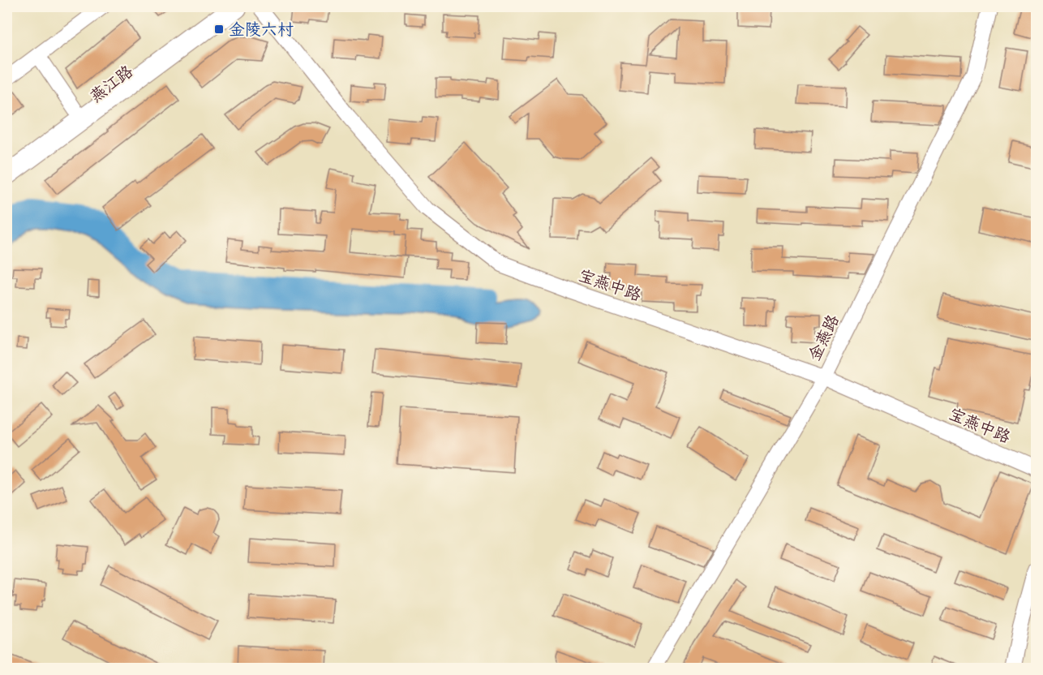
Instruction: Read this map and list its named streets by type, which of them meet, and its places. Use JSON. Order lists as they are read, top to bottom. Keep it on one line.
{"streets":{"main road":["燕江路"],"street":["宝燕中路","金燕路"]},"crossings":[["宝燕中路","金燕路"]],"places":{"transit":["金陵六村"]}}
